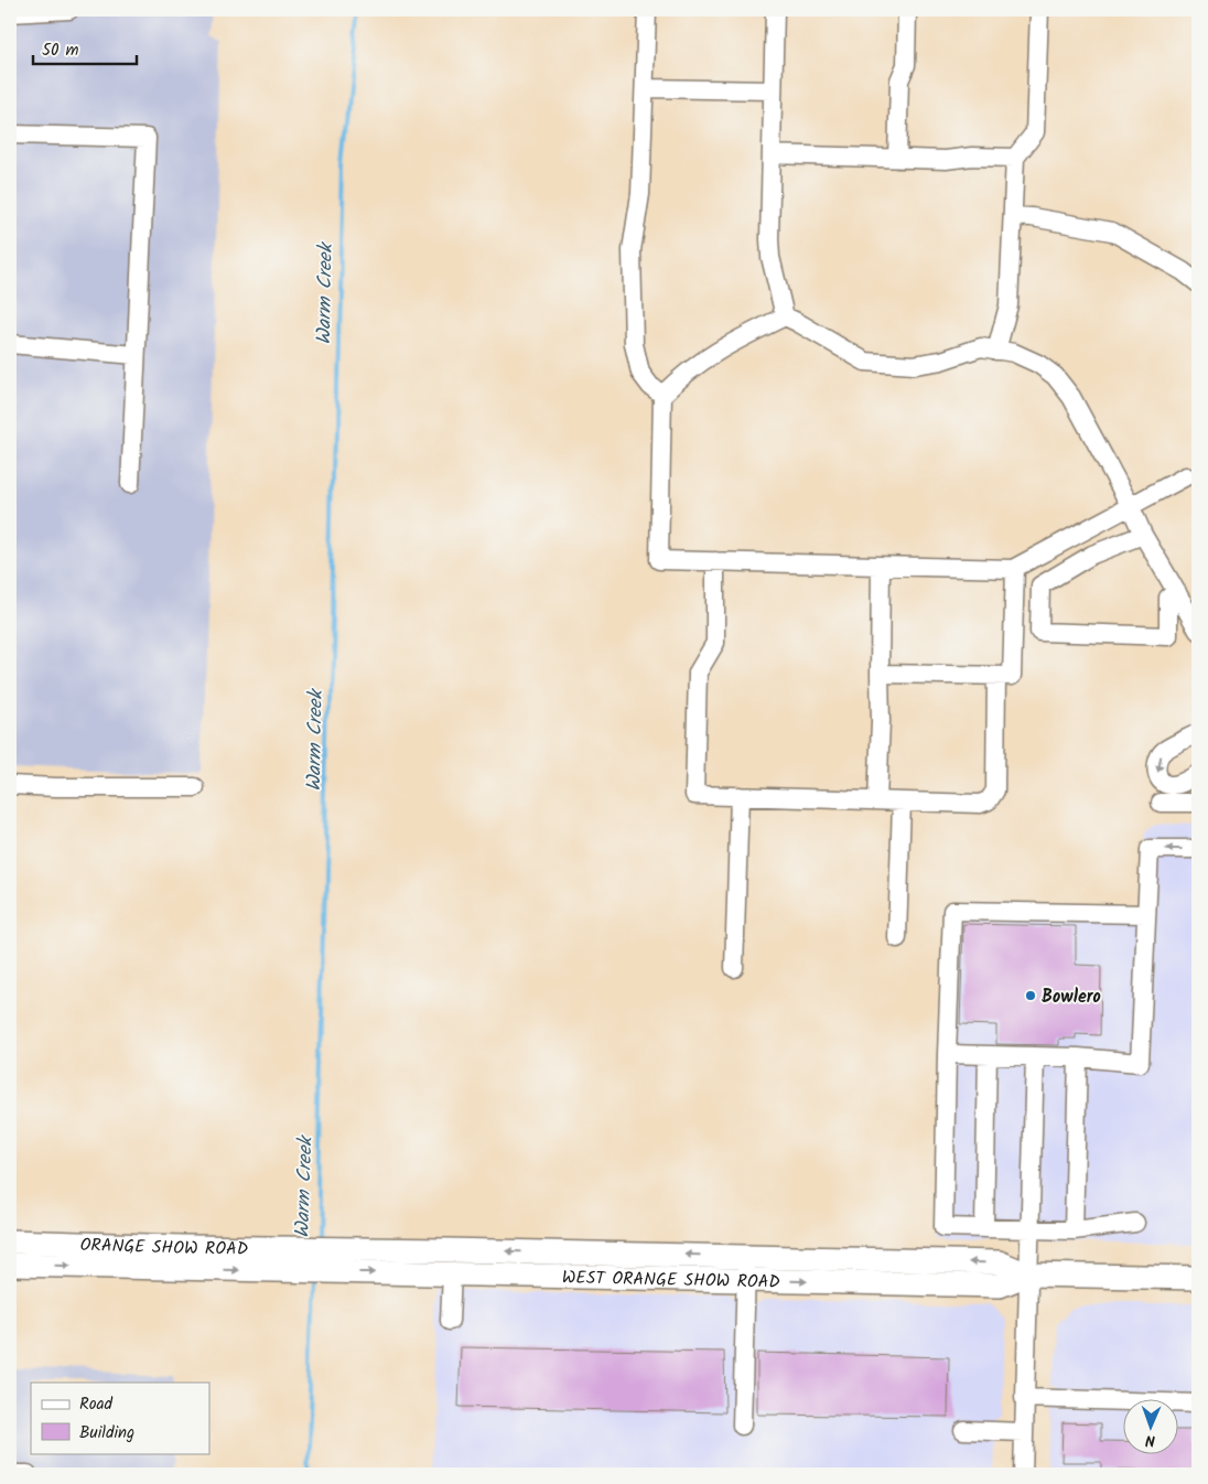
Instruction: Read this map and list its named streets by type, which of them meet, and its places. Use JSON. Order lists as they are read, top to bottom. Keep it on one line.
{"streets":{"main road":["ORANGE SHOW ROAD","WEST ORANGE SHOW ROAD"]},"crossings":[["ORANGE SHOW ROAD","WEST ORANGE SHOW ROAD"]],"water":["Warm Creek"],"places":["Bowlero"],"legend":["Road","Building"],"scale_bar":"50 m","north":"bottom"}
